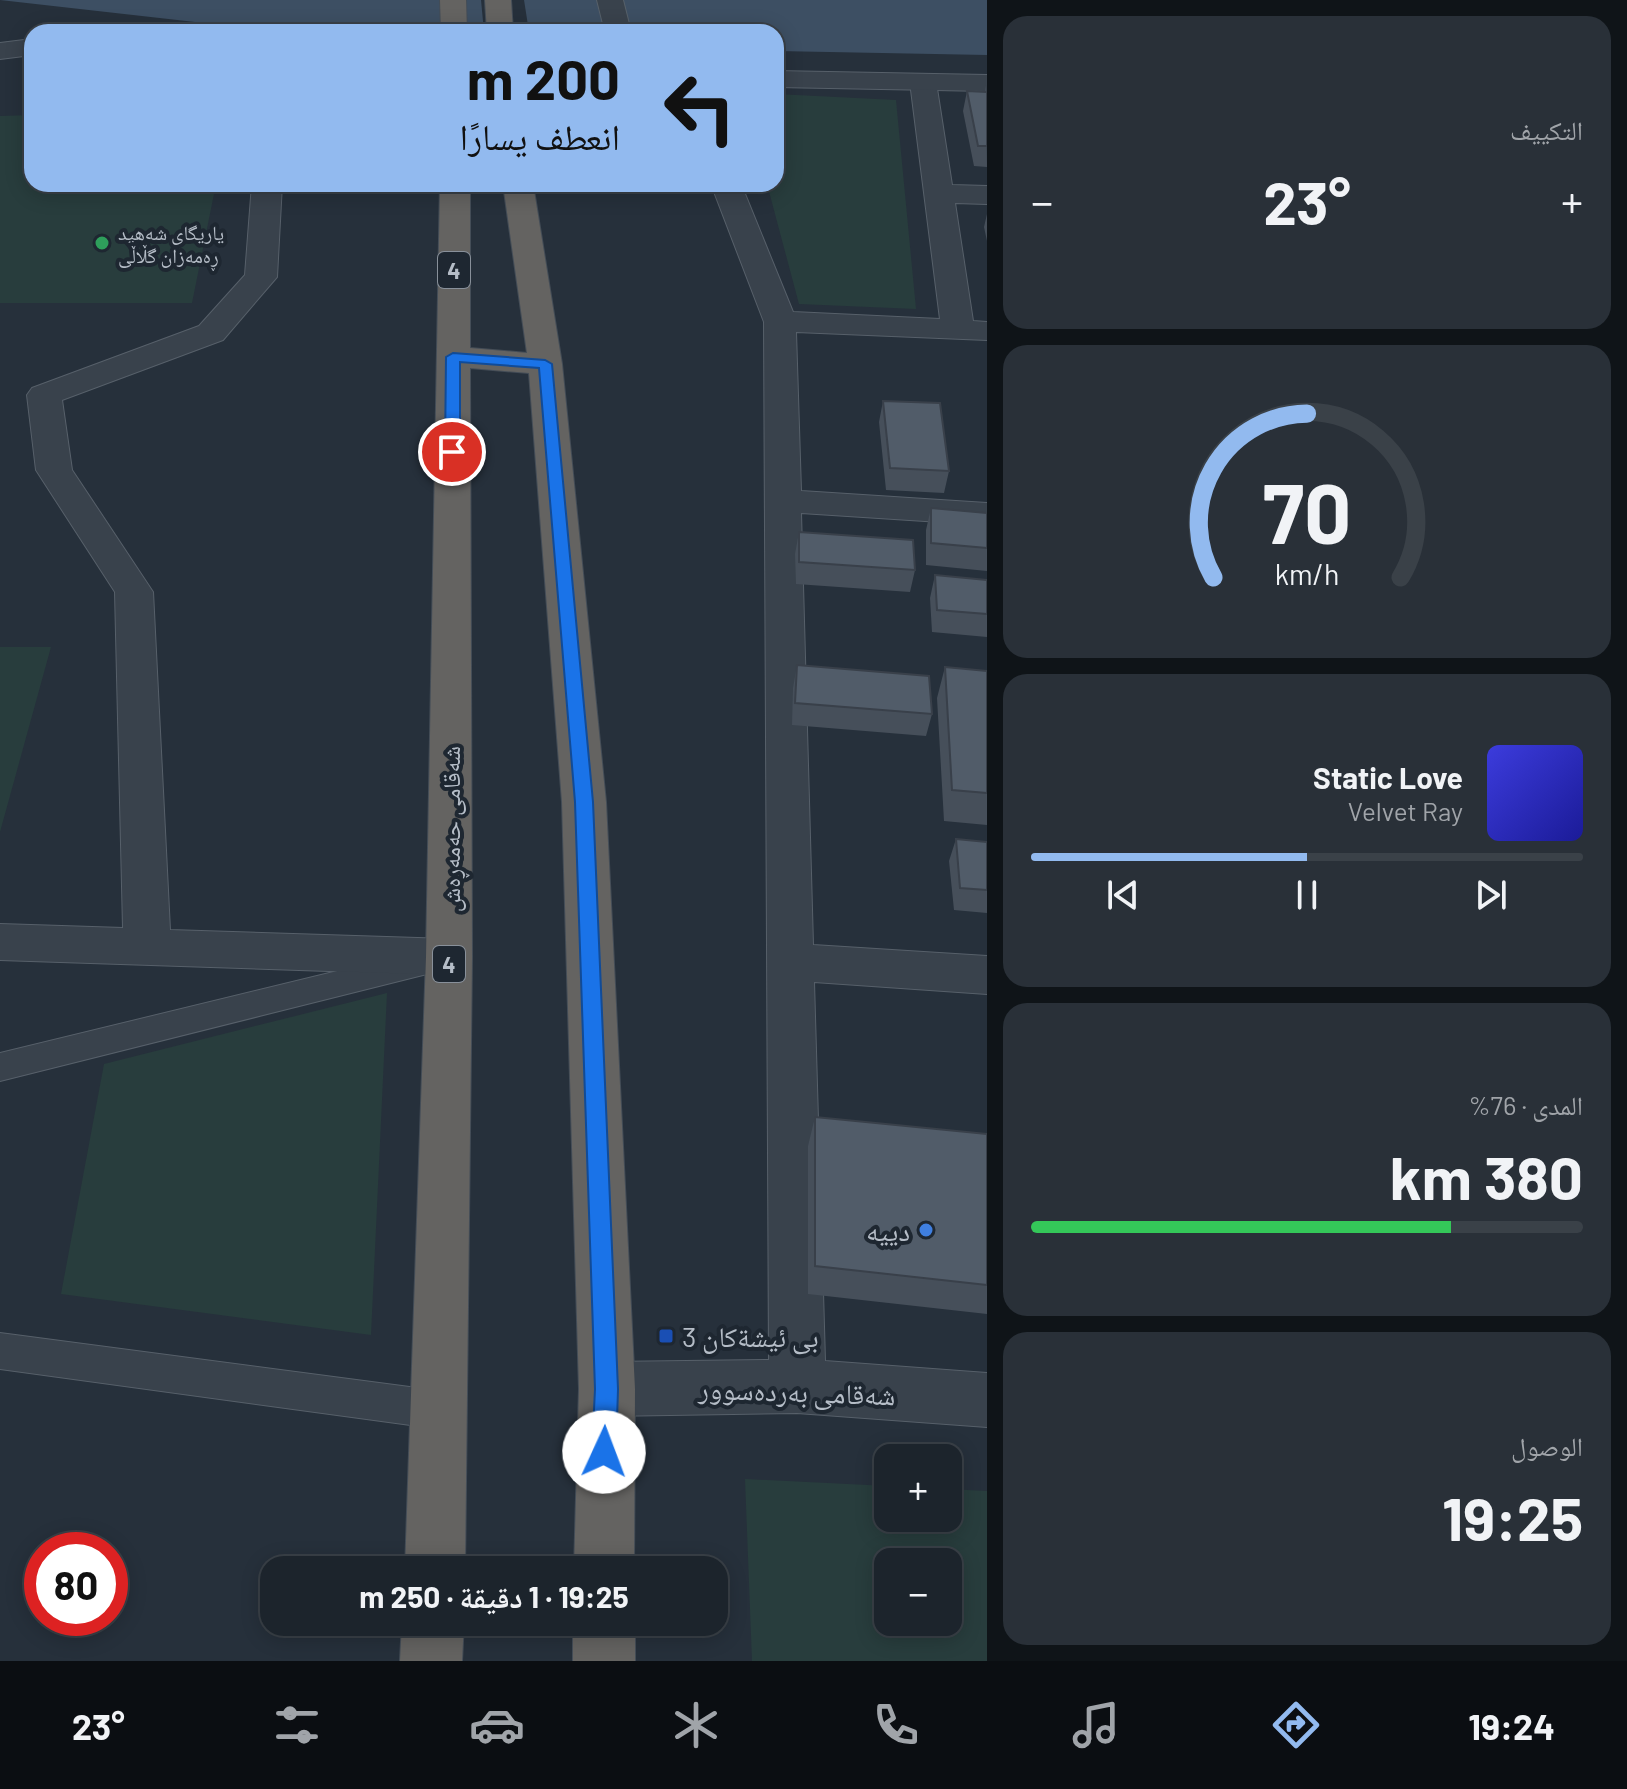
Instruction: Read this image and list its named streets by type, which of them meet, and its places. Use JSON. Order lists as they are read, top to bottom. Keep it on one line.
{"streets":{"highway":["4","شەقامی حەمەڕەش"],"street":["شەقامی بەردەسوور"]},"places":{"other":["یاریگای شەهید ڕەمەزان گڵاڵی","دییە"],"transit":["بى ئيشةكان 3"]},"page":{"tile":["التكييف",["المدى · 76%","380 km"],["الوصول","19:25"]],"turn":["200 m","انعطف يسارًا"],"heat":["−","23°","+"],"song":["Static Love","Velvet Ray"],"map_buttons":["+","−"],"limit":"80","trip":"19:25 · 1 دقيقة · 250 m","tabs":["19:24","23°"],"gauge":["70","km/h"]}}
